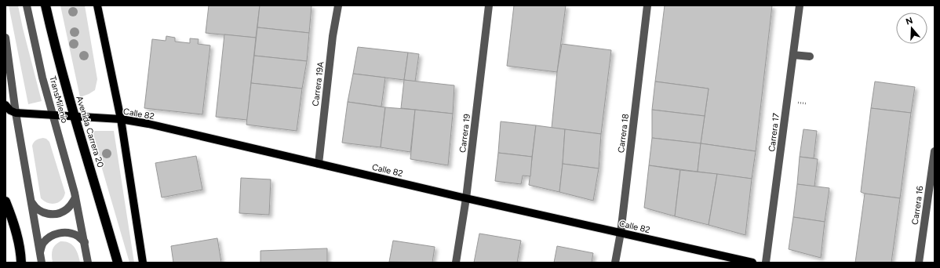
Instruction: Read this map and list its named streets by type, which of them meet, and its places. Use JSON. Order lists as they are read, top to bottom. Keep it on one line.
{"streets":{"highway":["Avenida Carrera 20"],"main road":["Calle 82"],"street":["Carrera 19A","TransMilenio","Carrera 17","Carrera 19","Carrera 18","Carrera 16"]},"crossings":[["Carrera 19A","Calle 82"],["TransMilenio","Calle 82"],["Calle 82","Avenida Carrera 20"],["Calle 82","Carrera 19"],["Calle 82","Carrera 18"]],"north":"top"}
